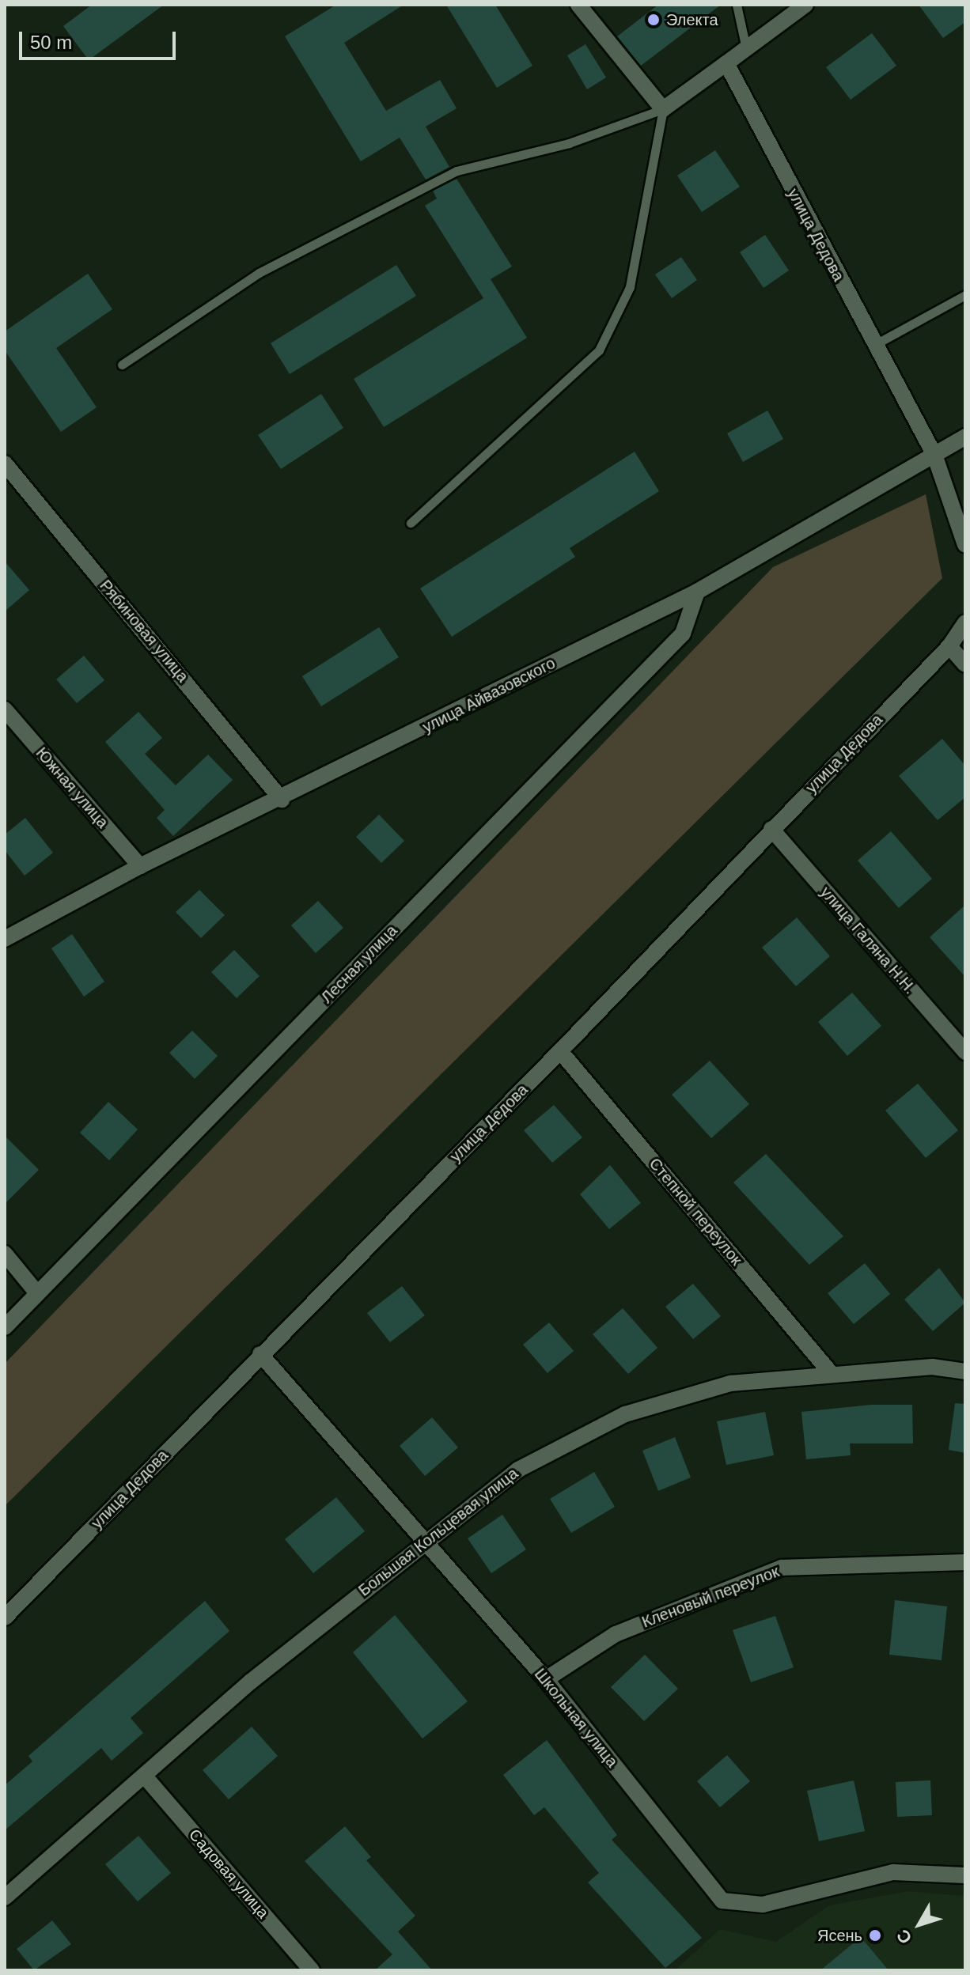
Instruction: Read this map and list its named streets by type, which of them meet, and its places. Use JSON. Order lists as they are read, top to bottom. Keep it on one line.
{"streets":{"street":["улица Дедова","Рябиновая улица","улица Айвазовского","Южная улица","улица Галяна Н.Н.","Лесная улица","Степной переулок","Большая Кольцевая улица","Кленовый переулок","Школьная улица","Садовая улица"]},"crossings":[["улица Дедова","улица Айвазовского"],["улица Дедова","улица Галяна Н.Н."],["улица Дедова","Степной переулок"],["улица Дедова","Школьная улица"],["Рябиновая улица","улица Айвазовского"],["улица Айвазовского","Южная улица"],["улица Айвазовского","Лесная улица"],["Степной переулок","Большая Кольцевая улица"],["Большая Кольцевая улица","Школьная улица"],["Большая Кольцевая улица","Садовая улица"],["Кленовый переулок","Школьная улица"]],"places":["Электа","Ясень"],"scale_bar":"50 m","north":"bottom left"}
